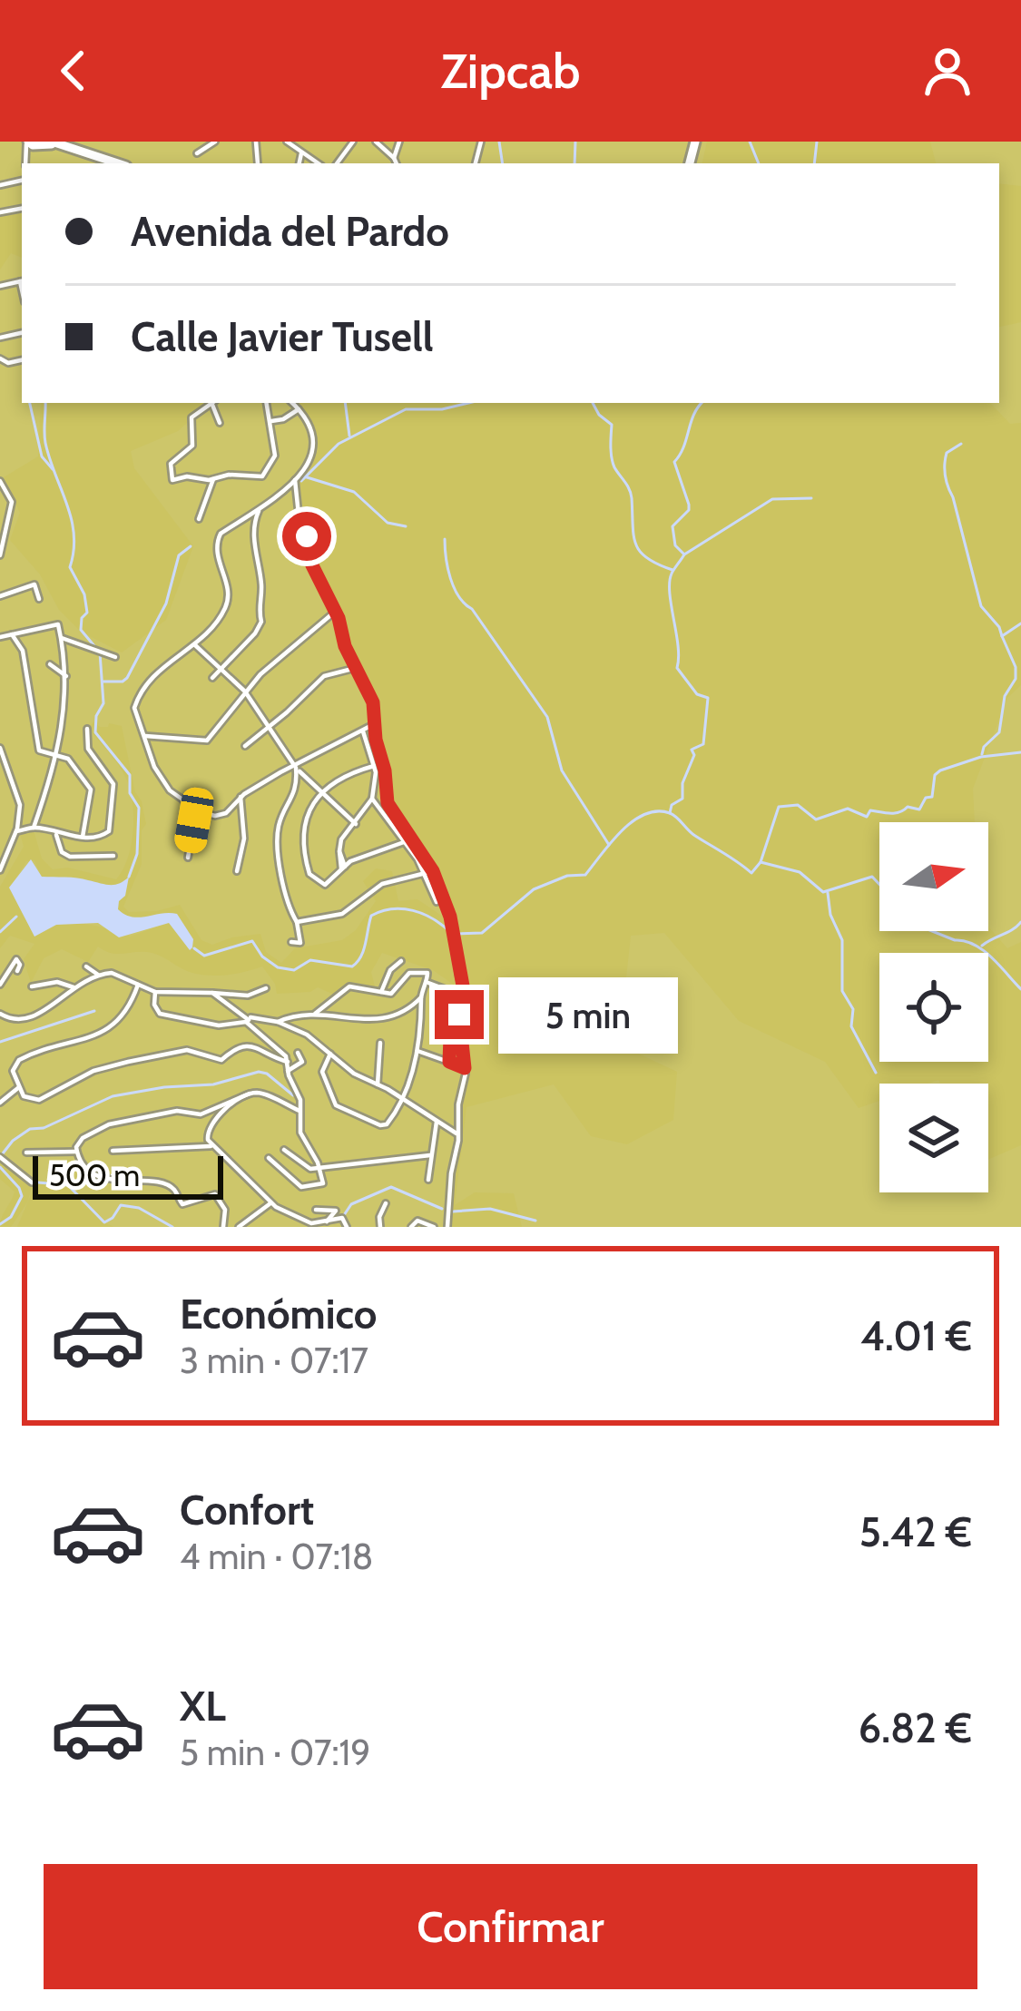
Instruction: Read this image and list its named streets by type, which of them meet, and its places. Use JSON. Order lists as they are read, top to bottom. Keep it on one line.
{"scale_bar":"500 m","north":"right","page":{"header":"Zipcab","banner":["Avenida del Pardo","Calle Javier Tusell"],"bubble":"5 min","scale":"500 m","list":[{"name":"Económico","note":"3 min · 07:17","value":"4.01 €"},{"name":"Confort","note":"4 min · 07:18","value":"5.42 €"},{"name":"XL","note":"5 min · 07:19","value":"6.82 €"}],"buttons":"Confirmar"}}
